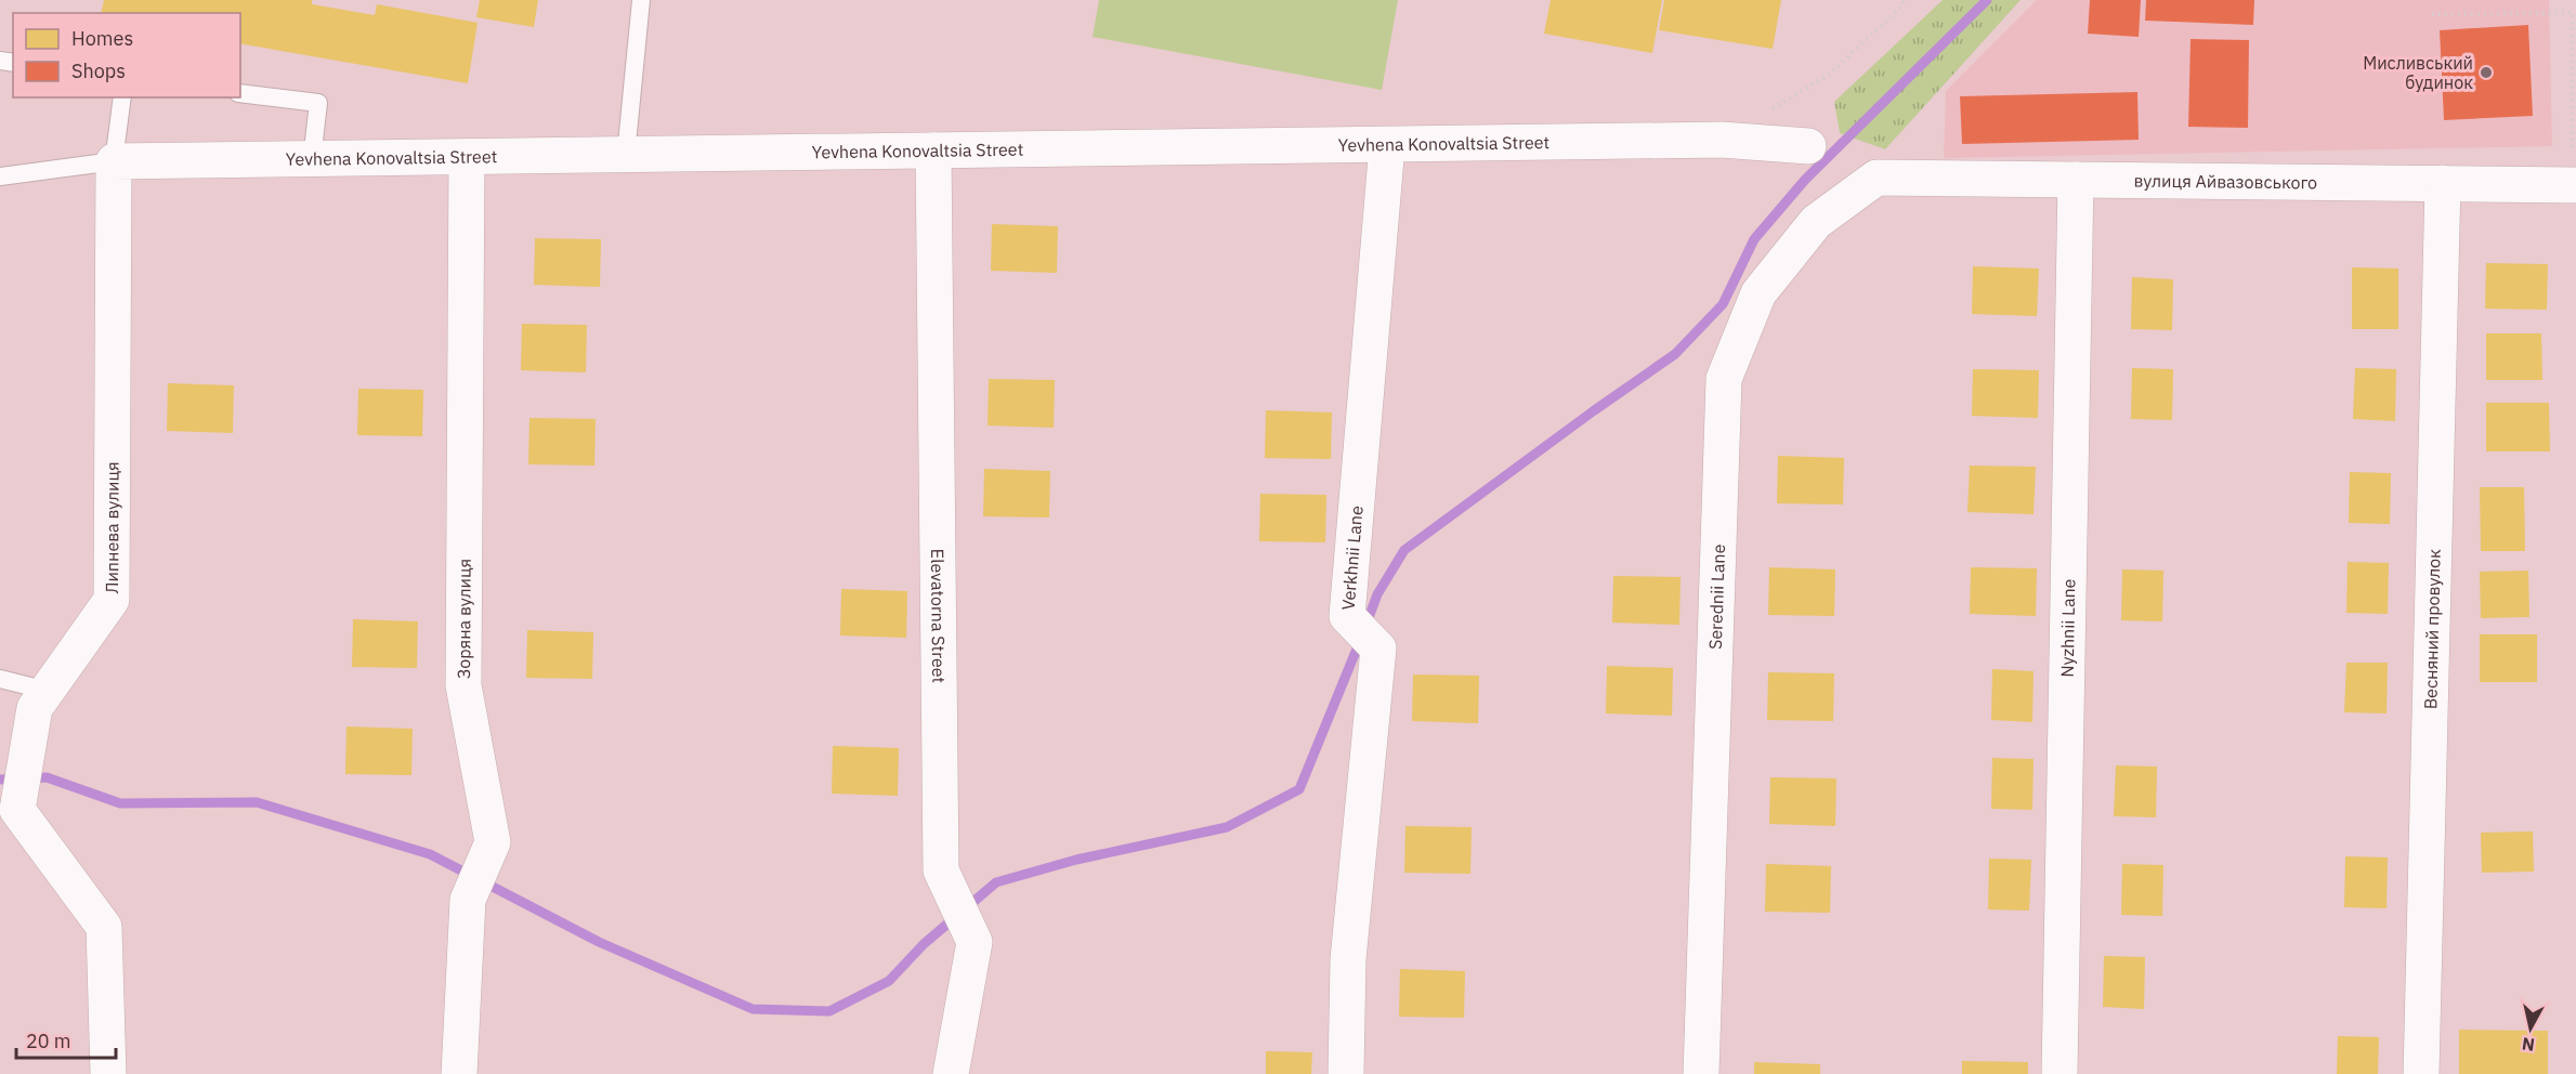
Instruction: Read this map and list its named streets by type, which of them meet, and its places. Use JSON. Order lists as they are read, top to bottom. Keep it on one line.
{"streets":{"street":["Yevhena Konovaltsia Street","вулиця Айвазовського","Липнева вулиця","Verkhnii Lane","Serednii Lane","Elevatorna Street","Зоряна вулиця","Nyzhnii Lane","Весняний провулок"]},"crossings":[["Yevhena Konovaltsia Street","Липнева вулиця"],["Yevhena Konovaltsia Street","Verkhnii Lane"],["Yevhena Konovaltsia Street","Elevatorna Street"],["Yevhena Konovaltsia Street","Зоряна вулиця"],["вулиця Айвазовського","Serednii Lane"],["вулиця Айвазовського","Nyzhnii Lane"],["вулиця Айвазовського","Весняний провулок"]],"places":["Мисливський будинок"],"legend":["Homes","Shops"],"scale_bar":"20 m","north":"bottom"}
